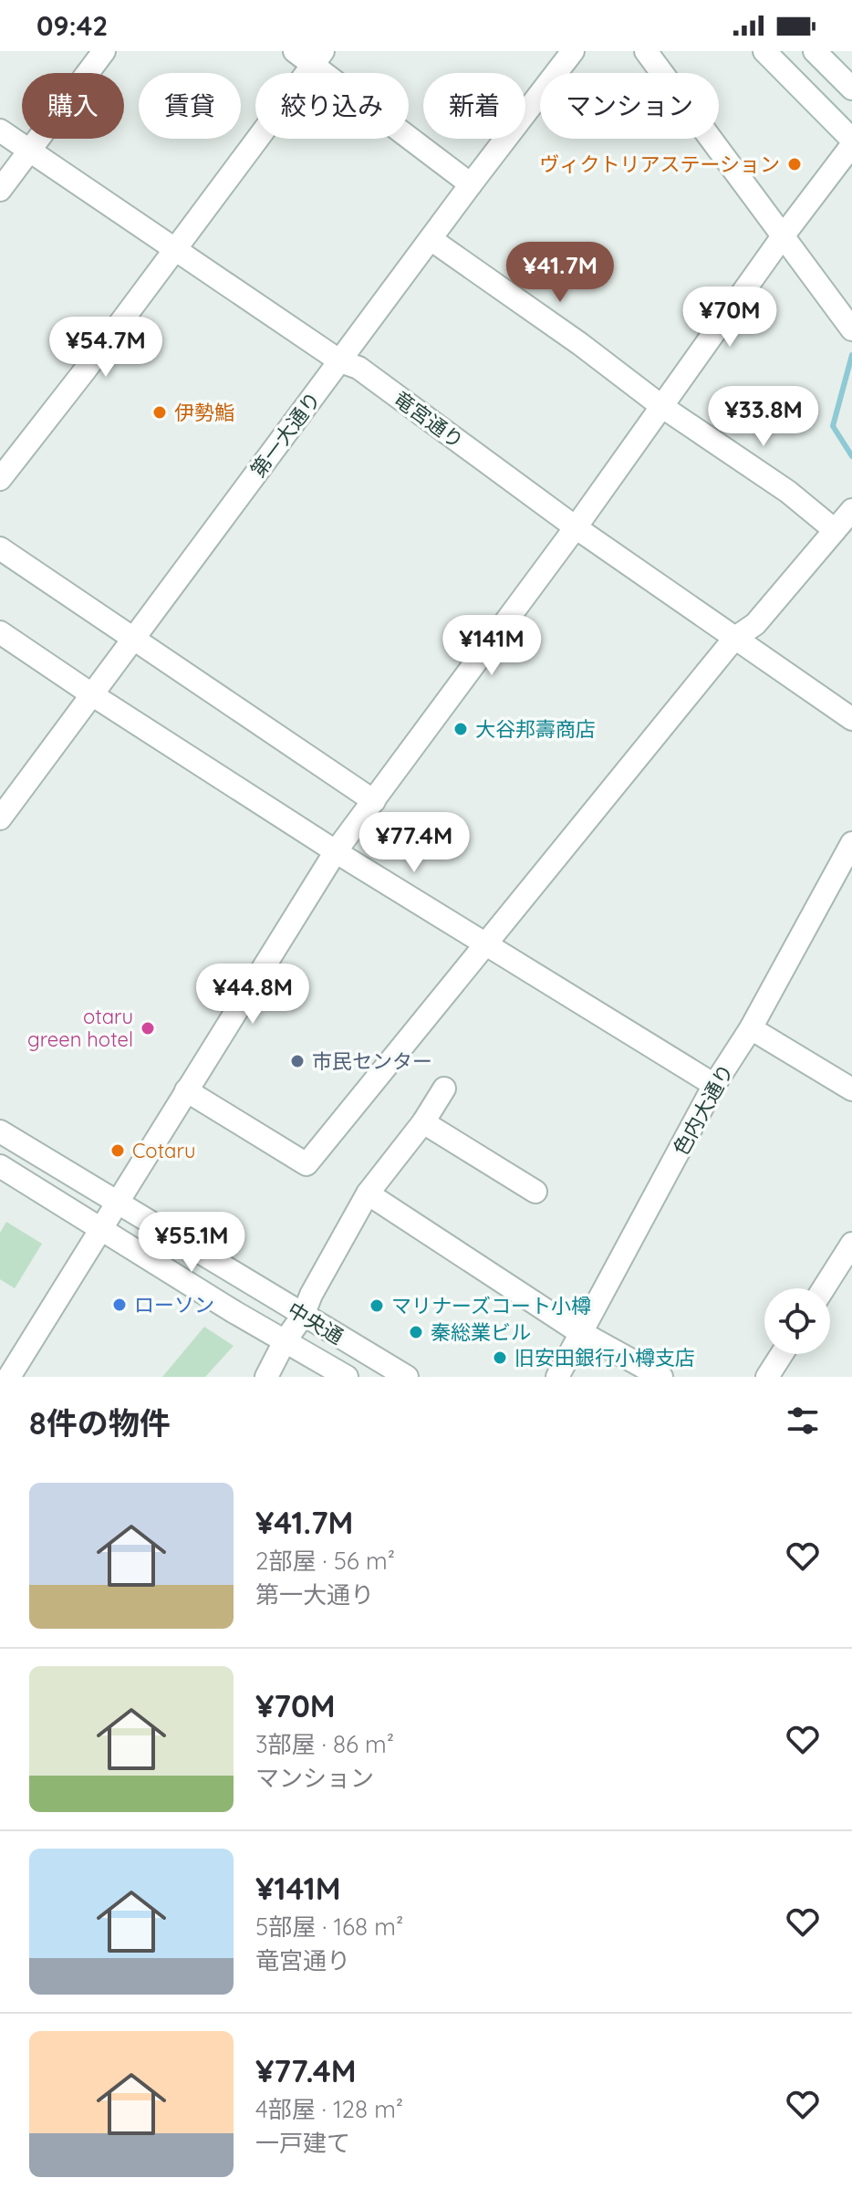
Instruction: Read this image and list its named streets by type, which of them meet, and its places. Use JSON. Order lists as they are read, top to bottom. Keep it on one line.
{"streets":{"street":["竜宮通り","第一大通り","色内大通り","中央通"]},"crossings":[["竜宮通り","第一大通り"]],"places":["ヴィクトリアステーション","伊勢鮨","大谷邦壽商店","otaru green hotel","市民センター","Cotaru","ローソン","マリナーズコート小樽","秦総業ビル","旧安田銀行小樽支店"],"page":{"status":"09:42","chip":["購入","賃貸","絞り込み","新着","マンション"],"price":["¥41.7M","¥70M","¥54.7M","¥33.8M","¥141M","¥77.4M","¥44.8M","¥55.1M"],"heading":"8件の物件","list":[{"name":"¥41.7M","note":"2部屋 · 56 m² · 第一大通り"},{"name":"¥70M","note":"3部屋 · 86 m² · マンション"},{"name":"¥141M","note":"5部屋 · 168 m² · 竜宮通り"},{"name":"¥77.4M","note":"4部屋 · 128 m² · 一戸建て"}]}}
